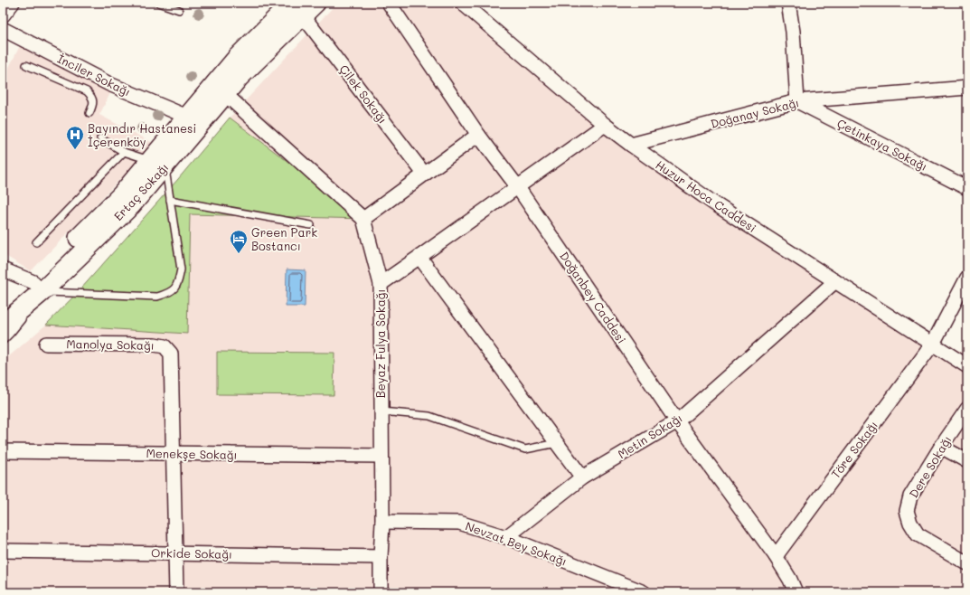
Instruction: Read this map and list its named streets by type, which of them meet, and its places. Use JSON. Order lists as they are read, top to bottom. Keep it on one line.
{"streets":{"street":["İnciler Sokağı","Çilek Sokağı","Doğanay Sokağı","Çetinkaya Sokağı","Ertaç Sokağı","Huzur Hoca Caddesi","Doğanbey Caddesi","Beyaz Fulya Sokağı","Manolya Sokağı","Metin Sokağı","Töre Sokağı","Menekşe Sokağı","Dere Sokağı","Nevzat Bey Sokağı","Orkide Sokağı"]},"crossings":[["İnciler Sokağı","Ertaç Sokağı"],["Çilek Sokağı","Ertaç Sokağı"],["Doğanay Sokağı","Çetinkaya Sokağı"],["Doğanay Sokağı","Huzur Hoca Caddesi"],["Huzur Hoca Caddesi","Metin Sokağı"],["Huzur Hoca Caddesi","Töre Sokağı"],["Doğanbey Caddesi","Metin Sokağı"],["Doğanbey Caddesi","Töre Sokağı"],["Beyaz Fulya Sokağı","Menekşe Sokağı"],["Beyaz Fulya Sokağı","Nevzat Bey Sokağı"],["Beyaz Fulya Sokağı","Orkide Sokağı"],["Manolya Sokağı","Menekşe Sokağı"],["Manolya Sokağı","Orkide Sokağı"],["Metin Sokağı","Nevzat Bey Sokağı"]],"places":{"hospital":["Bayındır Hastanesi İçerenköy"],"hotel":["Green Park Bostancı"]}}
